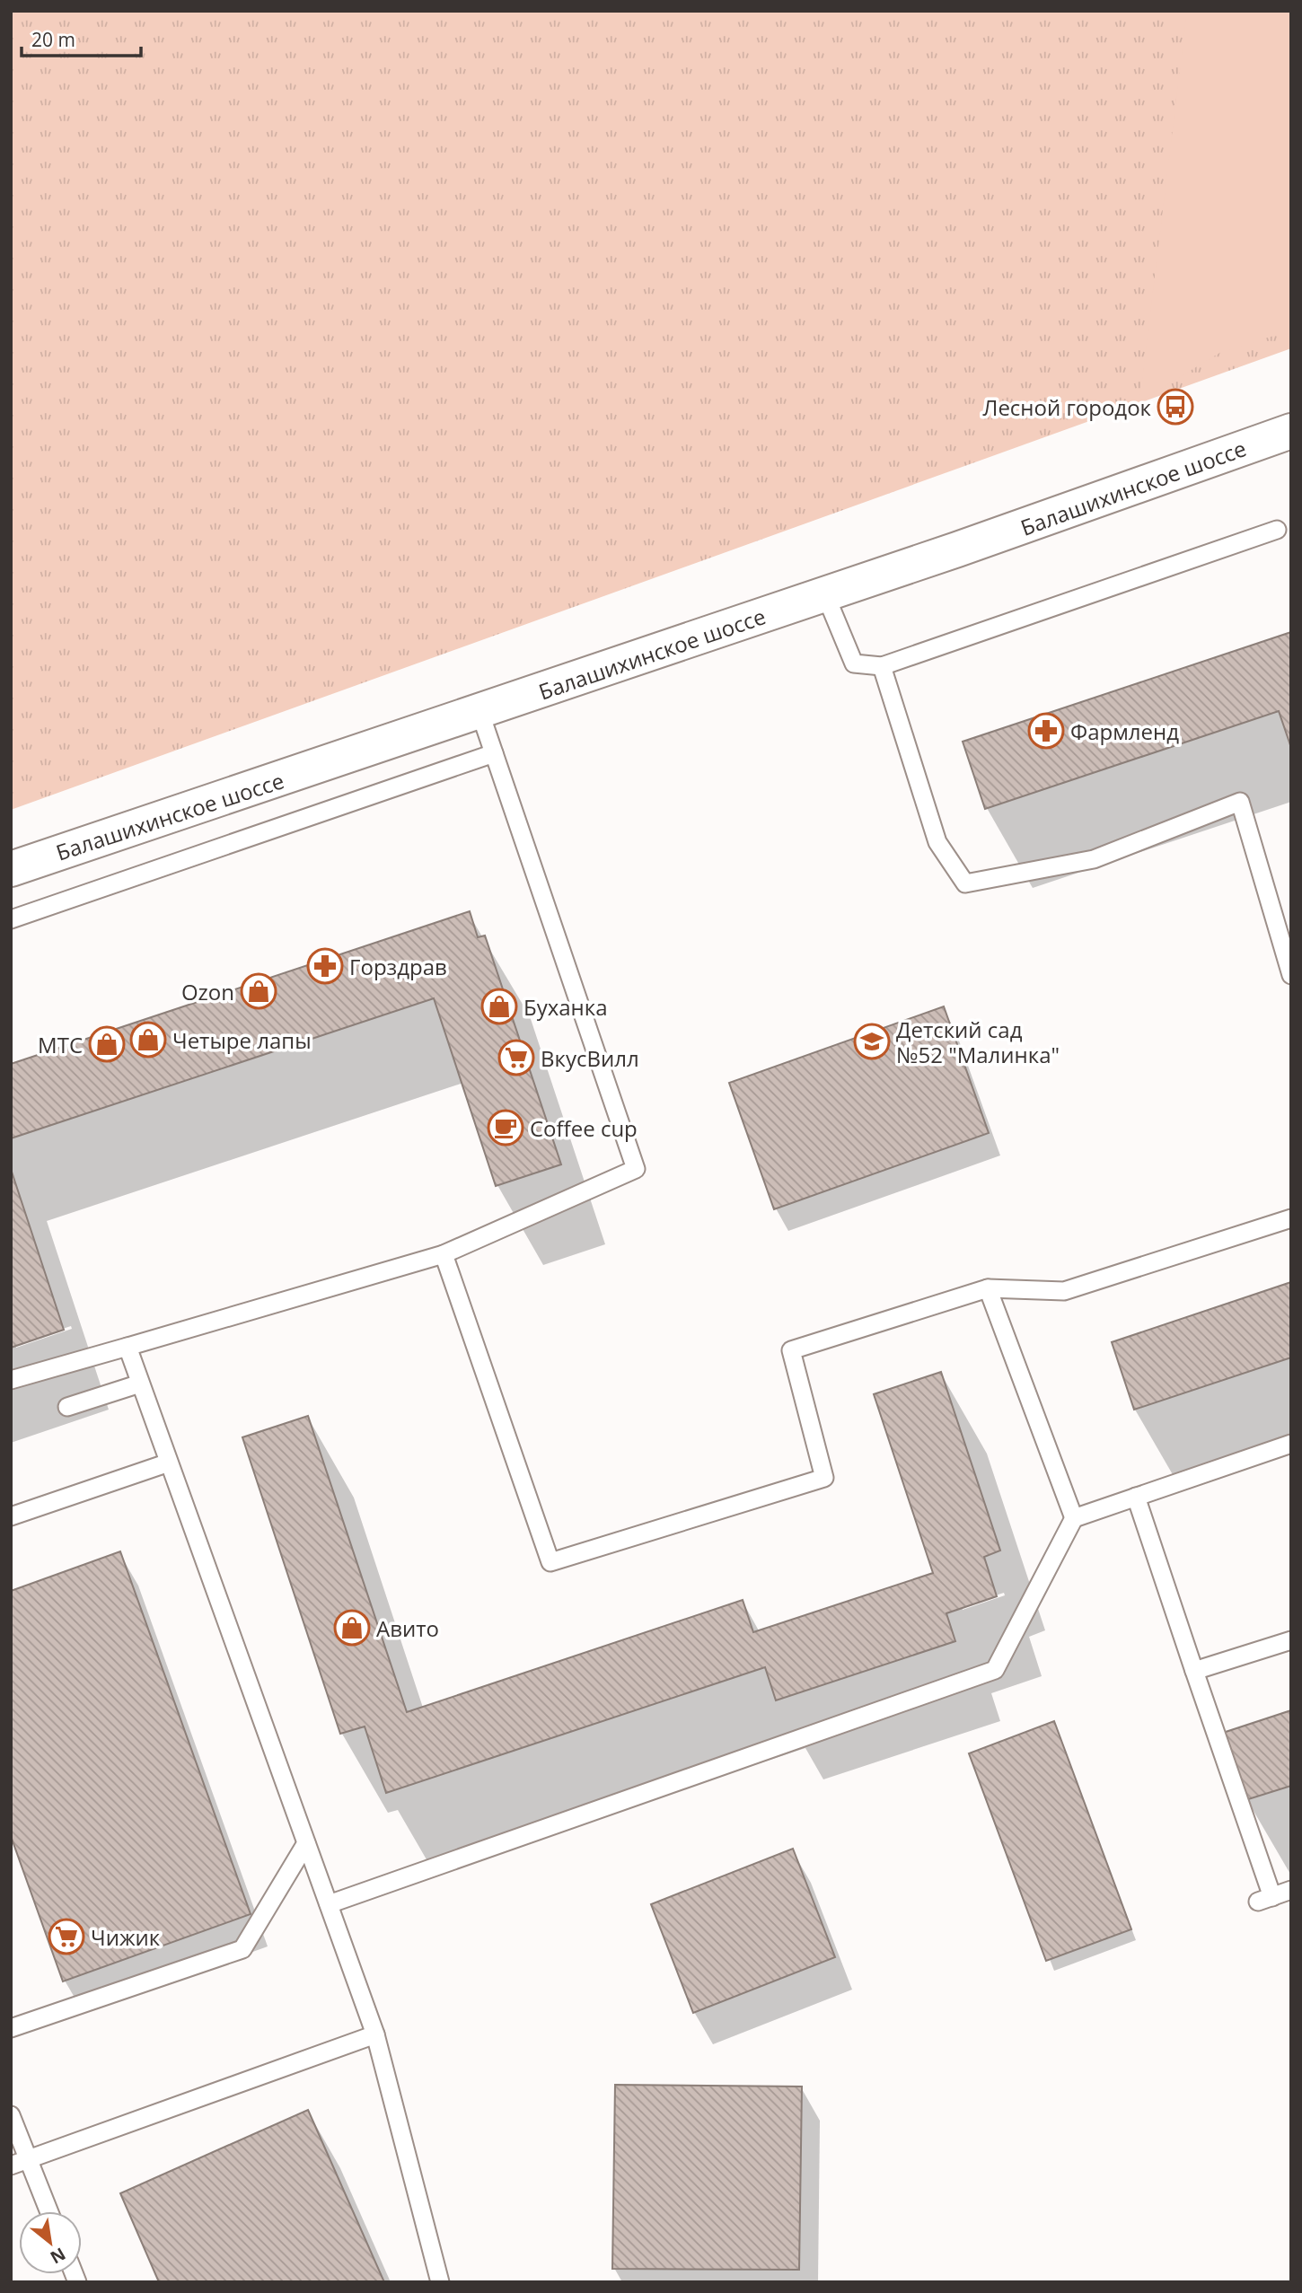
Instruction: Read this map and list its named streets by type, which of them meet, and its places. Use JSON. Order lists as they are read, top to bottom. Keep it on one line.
{"streets":{"main road":["Балашихинское шоссе"]},"places":{"bus stop":["Лесной городок"],"pharmacy":["Фармленд","Горздрав"],"shop":["Ozon","Буханка","Четыре лапы","МТС","Авито"],"school or university":["Детский сад №52 \"Малинка\""],"supermarket":["ВкусВилл","Чижик"],"cafe":["Coffee cup"]},"scale_bar":"20 m","north":"bottom right"}
